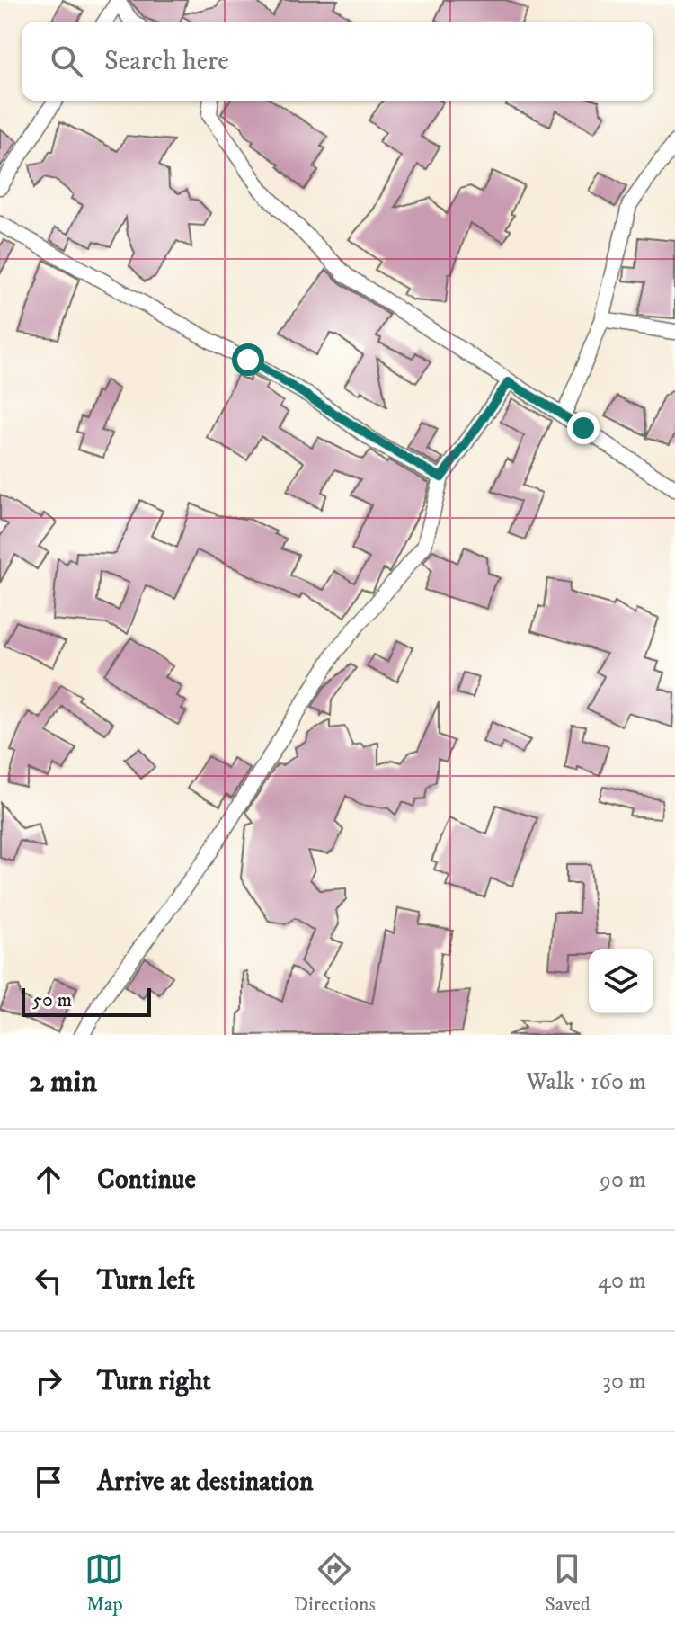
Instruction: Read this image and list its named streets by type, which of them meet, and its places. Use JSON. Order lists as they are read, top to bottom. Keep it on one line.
{"scale_bar":"50 m","page":{"search":"Search here","scale":"50 m","heading":["2 min","Walk · 160 m"],"list":[["Continue","90 m"],["Turn left","40 m"],["Turn right","30 m"],"Arrive at destination"],"nav":["Map","Directions","Saved"]}}
